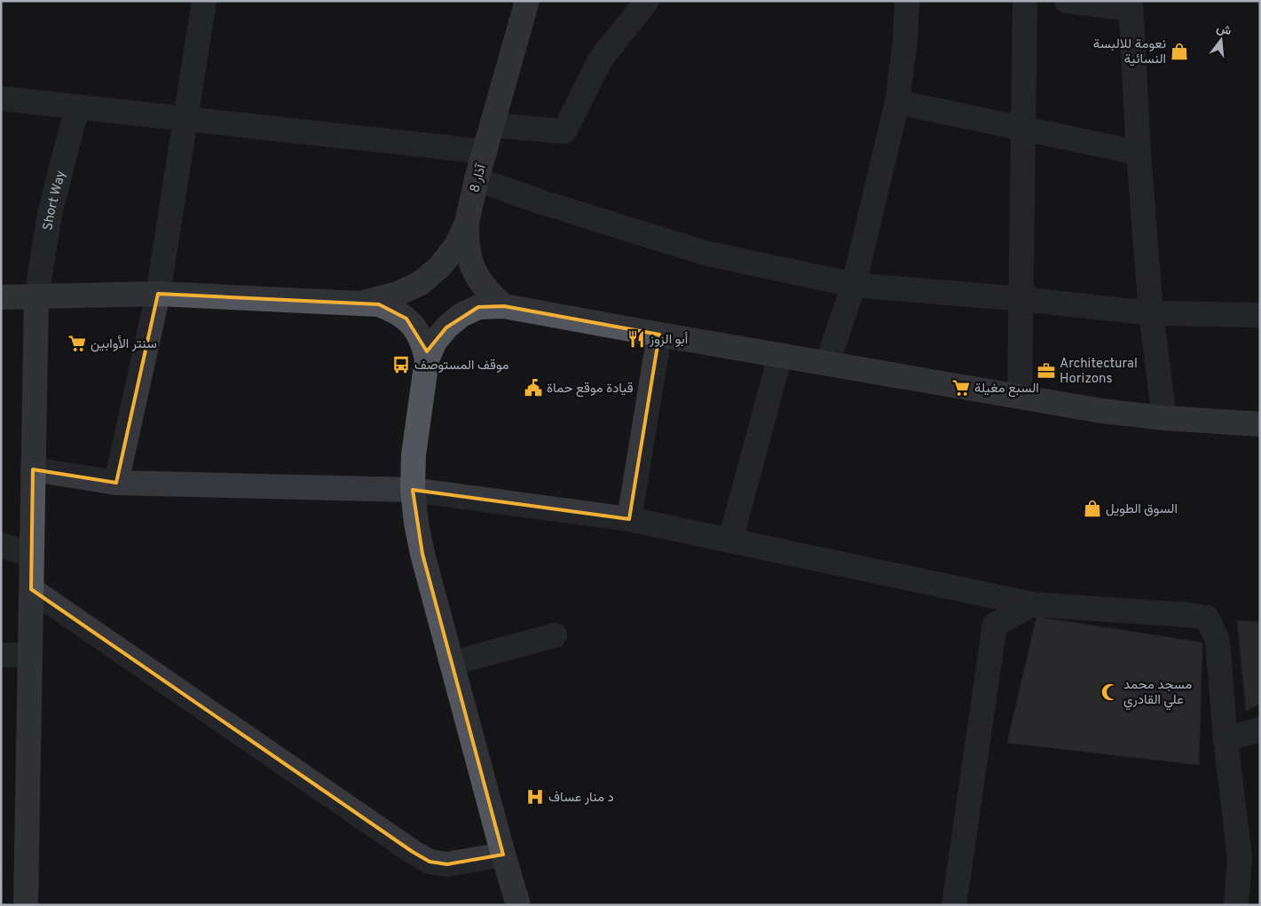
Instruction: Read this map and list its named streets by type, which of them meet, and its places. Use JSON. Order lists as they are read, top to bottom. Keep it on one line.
{"streets":{"main road":["8 آذار"],"street":["Short Way"]},"places":{"shop":["نعومة للالبسة النسائية","السوق الطويل"],"restaurant":["أبو الزوز"],"supermarket":["سنتر الأوابين","السبع مغيلة"],"bus stop":["موقف المستوصف"],"office":["Architectural Horizons"],"public building":["قيادة موقع حماة"],"mosque":["مسجد محمد علي القادري"],"hospital":["د منار عساف"]},"north":"top"}
